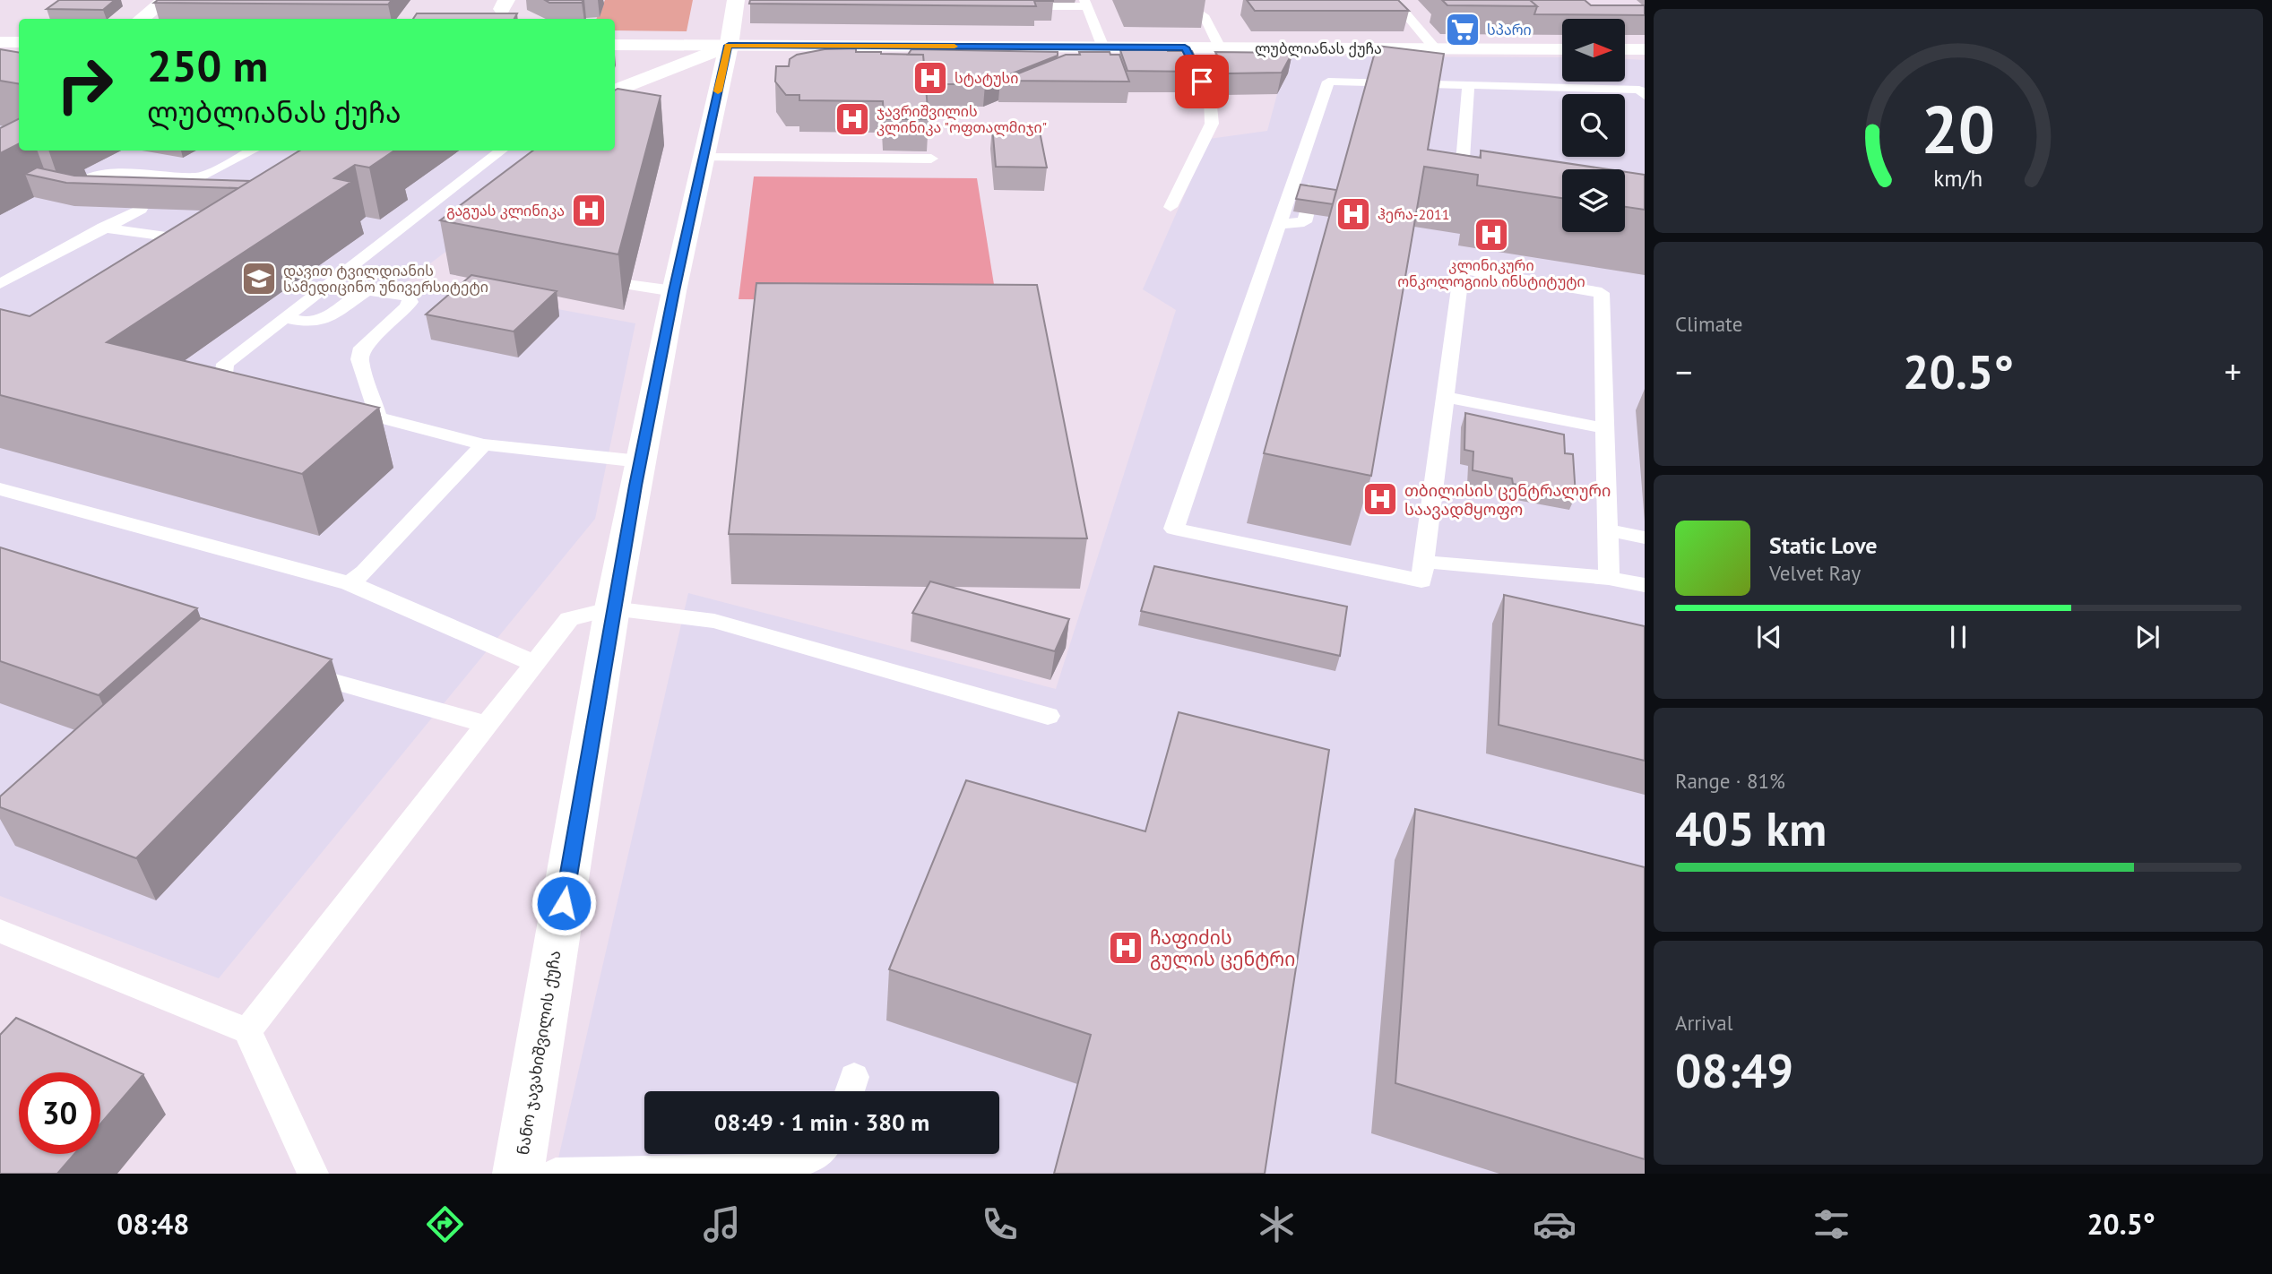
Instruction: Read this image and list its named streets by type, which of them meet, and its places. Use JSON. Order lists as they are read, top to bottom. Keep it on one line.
{"streets":{"street":["ლუბლიანას ქუჩა","ნანო ჯავახიშვილის ქუჩა"]},"crossings":[["ლუბლიანას ქუჩა","ნანო ჯავახიშვილის ქუჩა"]],"places":{"supermarket":["სპარი"],"hospital":["სტატუსი","ჯავრიშვილის კლინიკა \"ოფთალმიჯი\"","გაგუას კლინიკა","ჰერა-2011","კლინიკური ონკოლოგიის ინსტიტუტი","თბილისის ცენტრალური საავადმყოფო","ჩაფიძის გულის ცენტრი"],"school or university":["დავით ტვილდიანის სამედიცინო უნივერსიტეტი"]},"north":"right","page":{"turn":["250 m","ლუბლიანას ქუჩა"],"tile":["Climate",["Range · 81%","405 km"],["Arrival","08:49"]],"heat":["−","20.5°","+"],"song":["Static Love","Velvet Ray"],"limit":"30","trip":"08:49 · 1 min · 380 m","tabs":["08:48","20.5°"],"gauge":["20","km/h"]}}
